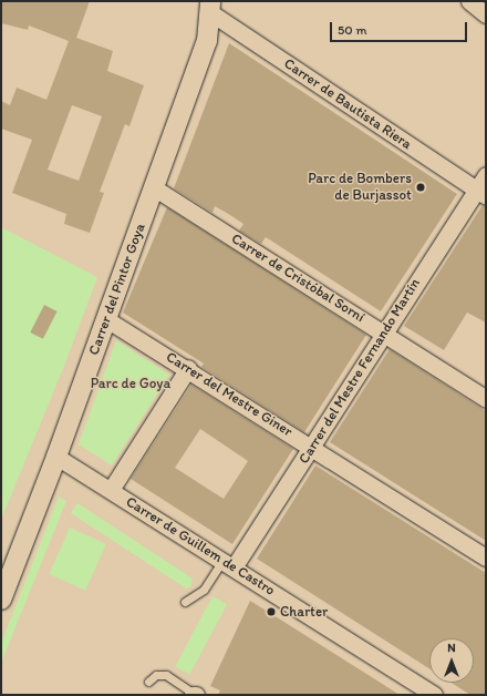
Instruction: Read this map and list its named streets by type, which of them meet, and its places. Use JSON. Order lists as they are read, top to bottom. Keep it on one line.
{"streets":{"street":["Carrer de Bautista Riera","Carrer de Cristóbal Sorní","Carrer del Pintor Goya","Carrer del Mestre Fernando Martín","Carrer del Mestre Giner","Carrer de Guillem de Castro"]},"crossings":[["Carrer de Bautista Riera","Carrer del Pintor Goya"],["Carrer de Bautista Riera","Carrer del Mestre Fernando Martín"],["Carrer de Cristóbal Sorní","Carrer del Pintor Goya"],["Carrer de Cristóbal Sorní","Carrer del Mestre Fernando Martín"],["Carrer del Pintor Goya","Carrer del Mestre Giner"],["Carrer del Pintor Goya","Carrer de Guillem de Castro"],["Carrer del Mestre Fernando Martín","Carrer del Mestre Giner"],["Carrer del Mestre Fernando Martín","Carrer de Guillem de Castro"]],"parks":["Parc de Goya"],"places":["Parc de Bombers de Burjassot","Charter"],"scale_bar":"50 m","north":"top"}
